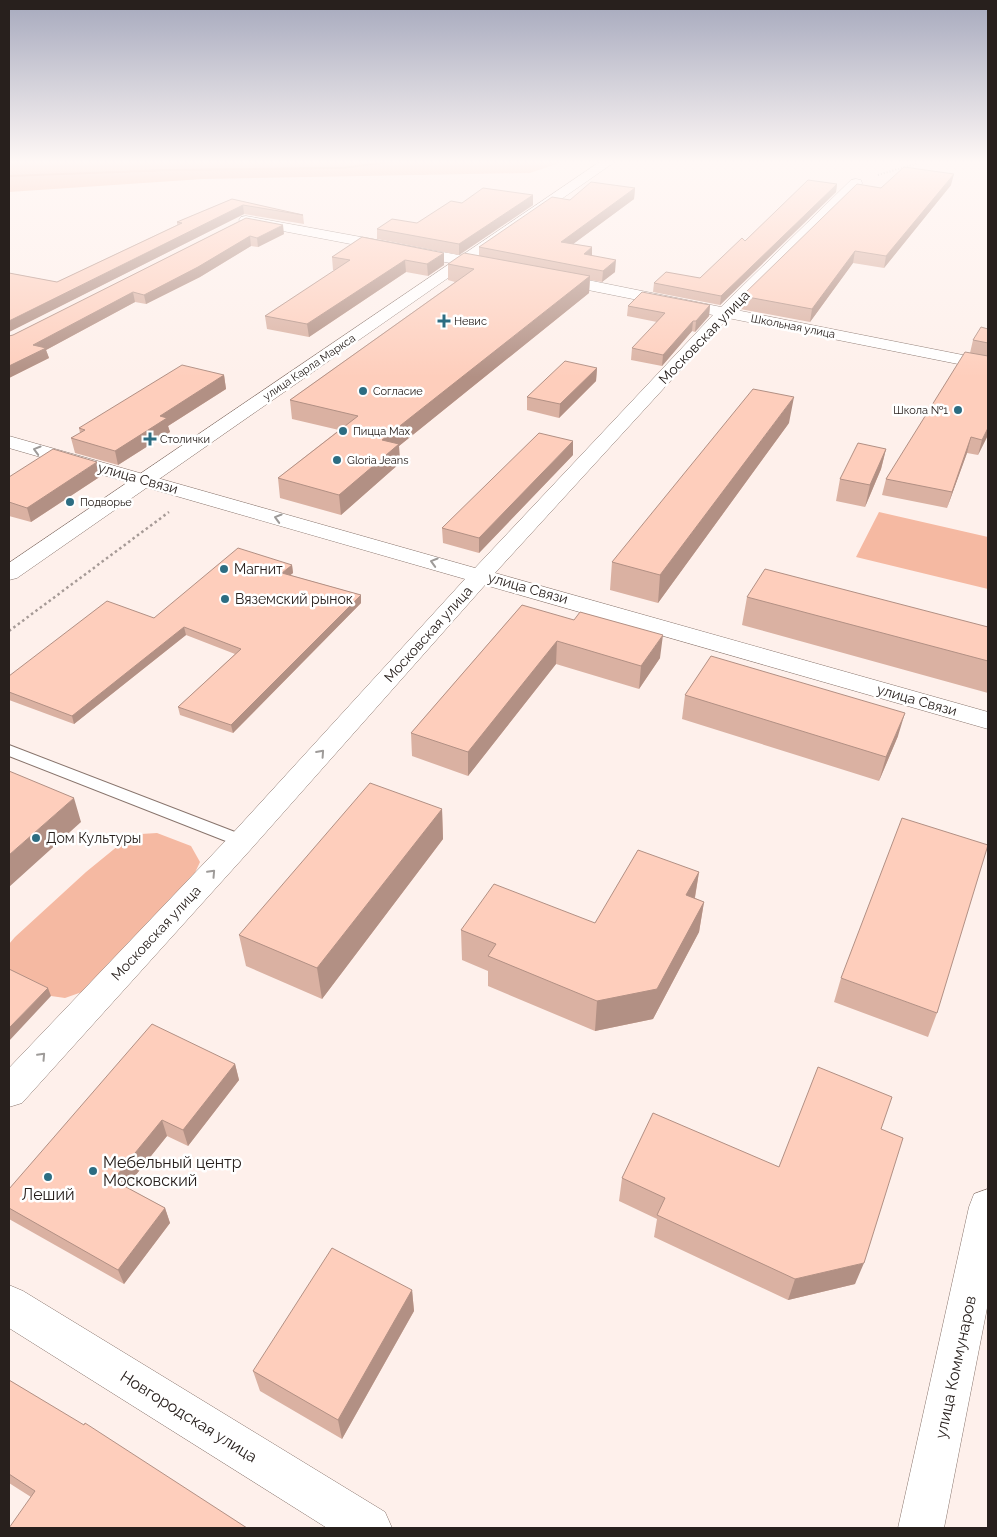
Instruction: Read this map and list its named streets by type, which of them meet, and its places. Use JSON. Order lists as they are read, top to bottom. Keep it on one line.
{"streets":{"street":["Школьная улица","Московская улица","улица Карла Маркса","улица Связи","улица Коммунаров","Новгородская улица"]},"crossings":[["Школьная улица","Московская улица"],["Московская улица","улица Связи"],["улица Карла Маркса","улица Связи"]],"one_way":["Московская улица","улица Связи"],"places":{"health":["Невис","Столички"],"other":["Согласие","Школа №1","Пицца Max","Gloria Jeans","Подворье","Магнит","Вяземский рынок","Дом Культуры","Мебельный центр Московский","Леший"]}}
